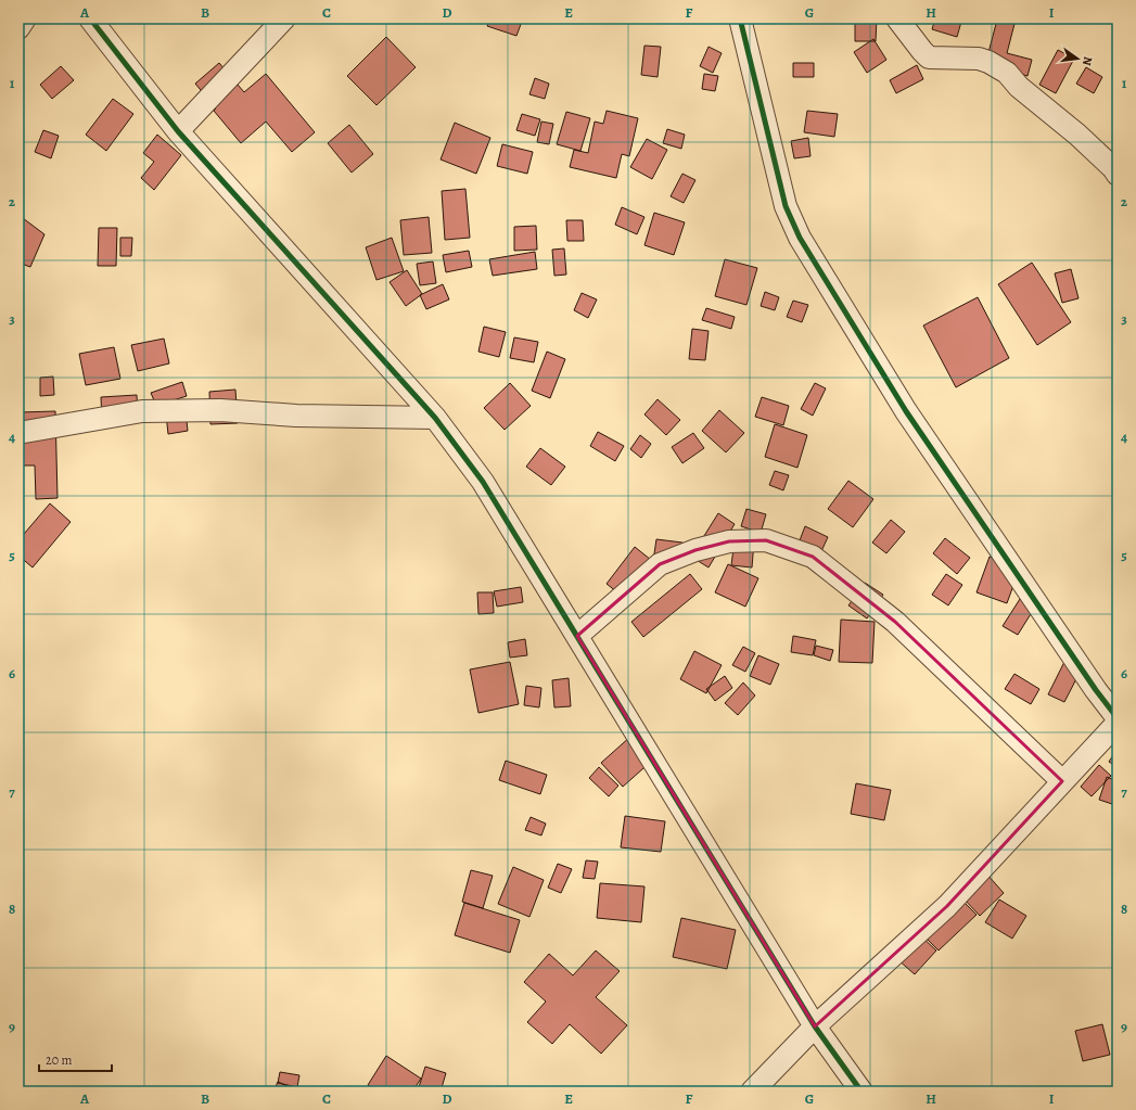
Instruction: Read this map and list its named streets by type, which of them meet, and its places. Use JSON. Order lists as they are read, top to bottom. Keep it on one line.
{"scale_bar":"20 m","north":"right","grid":{"columns":["A","B","C","D","E","F","G","H","I"],"rows":["1","2","3","4","5","6","7","8","9"]}}
